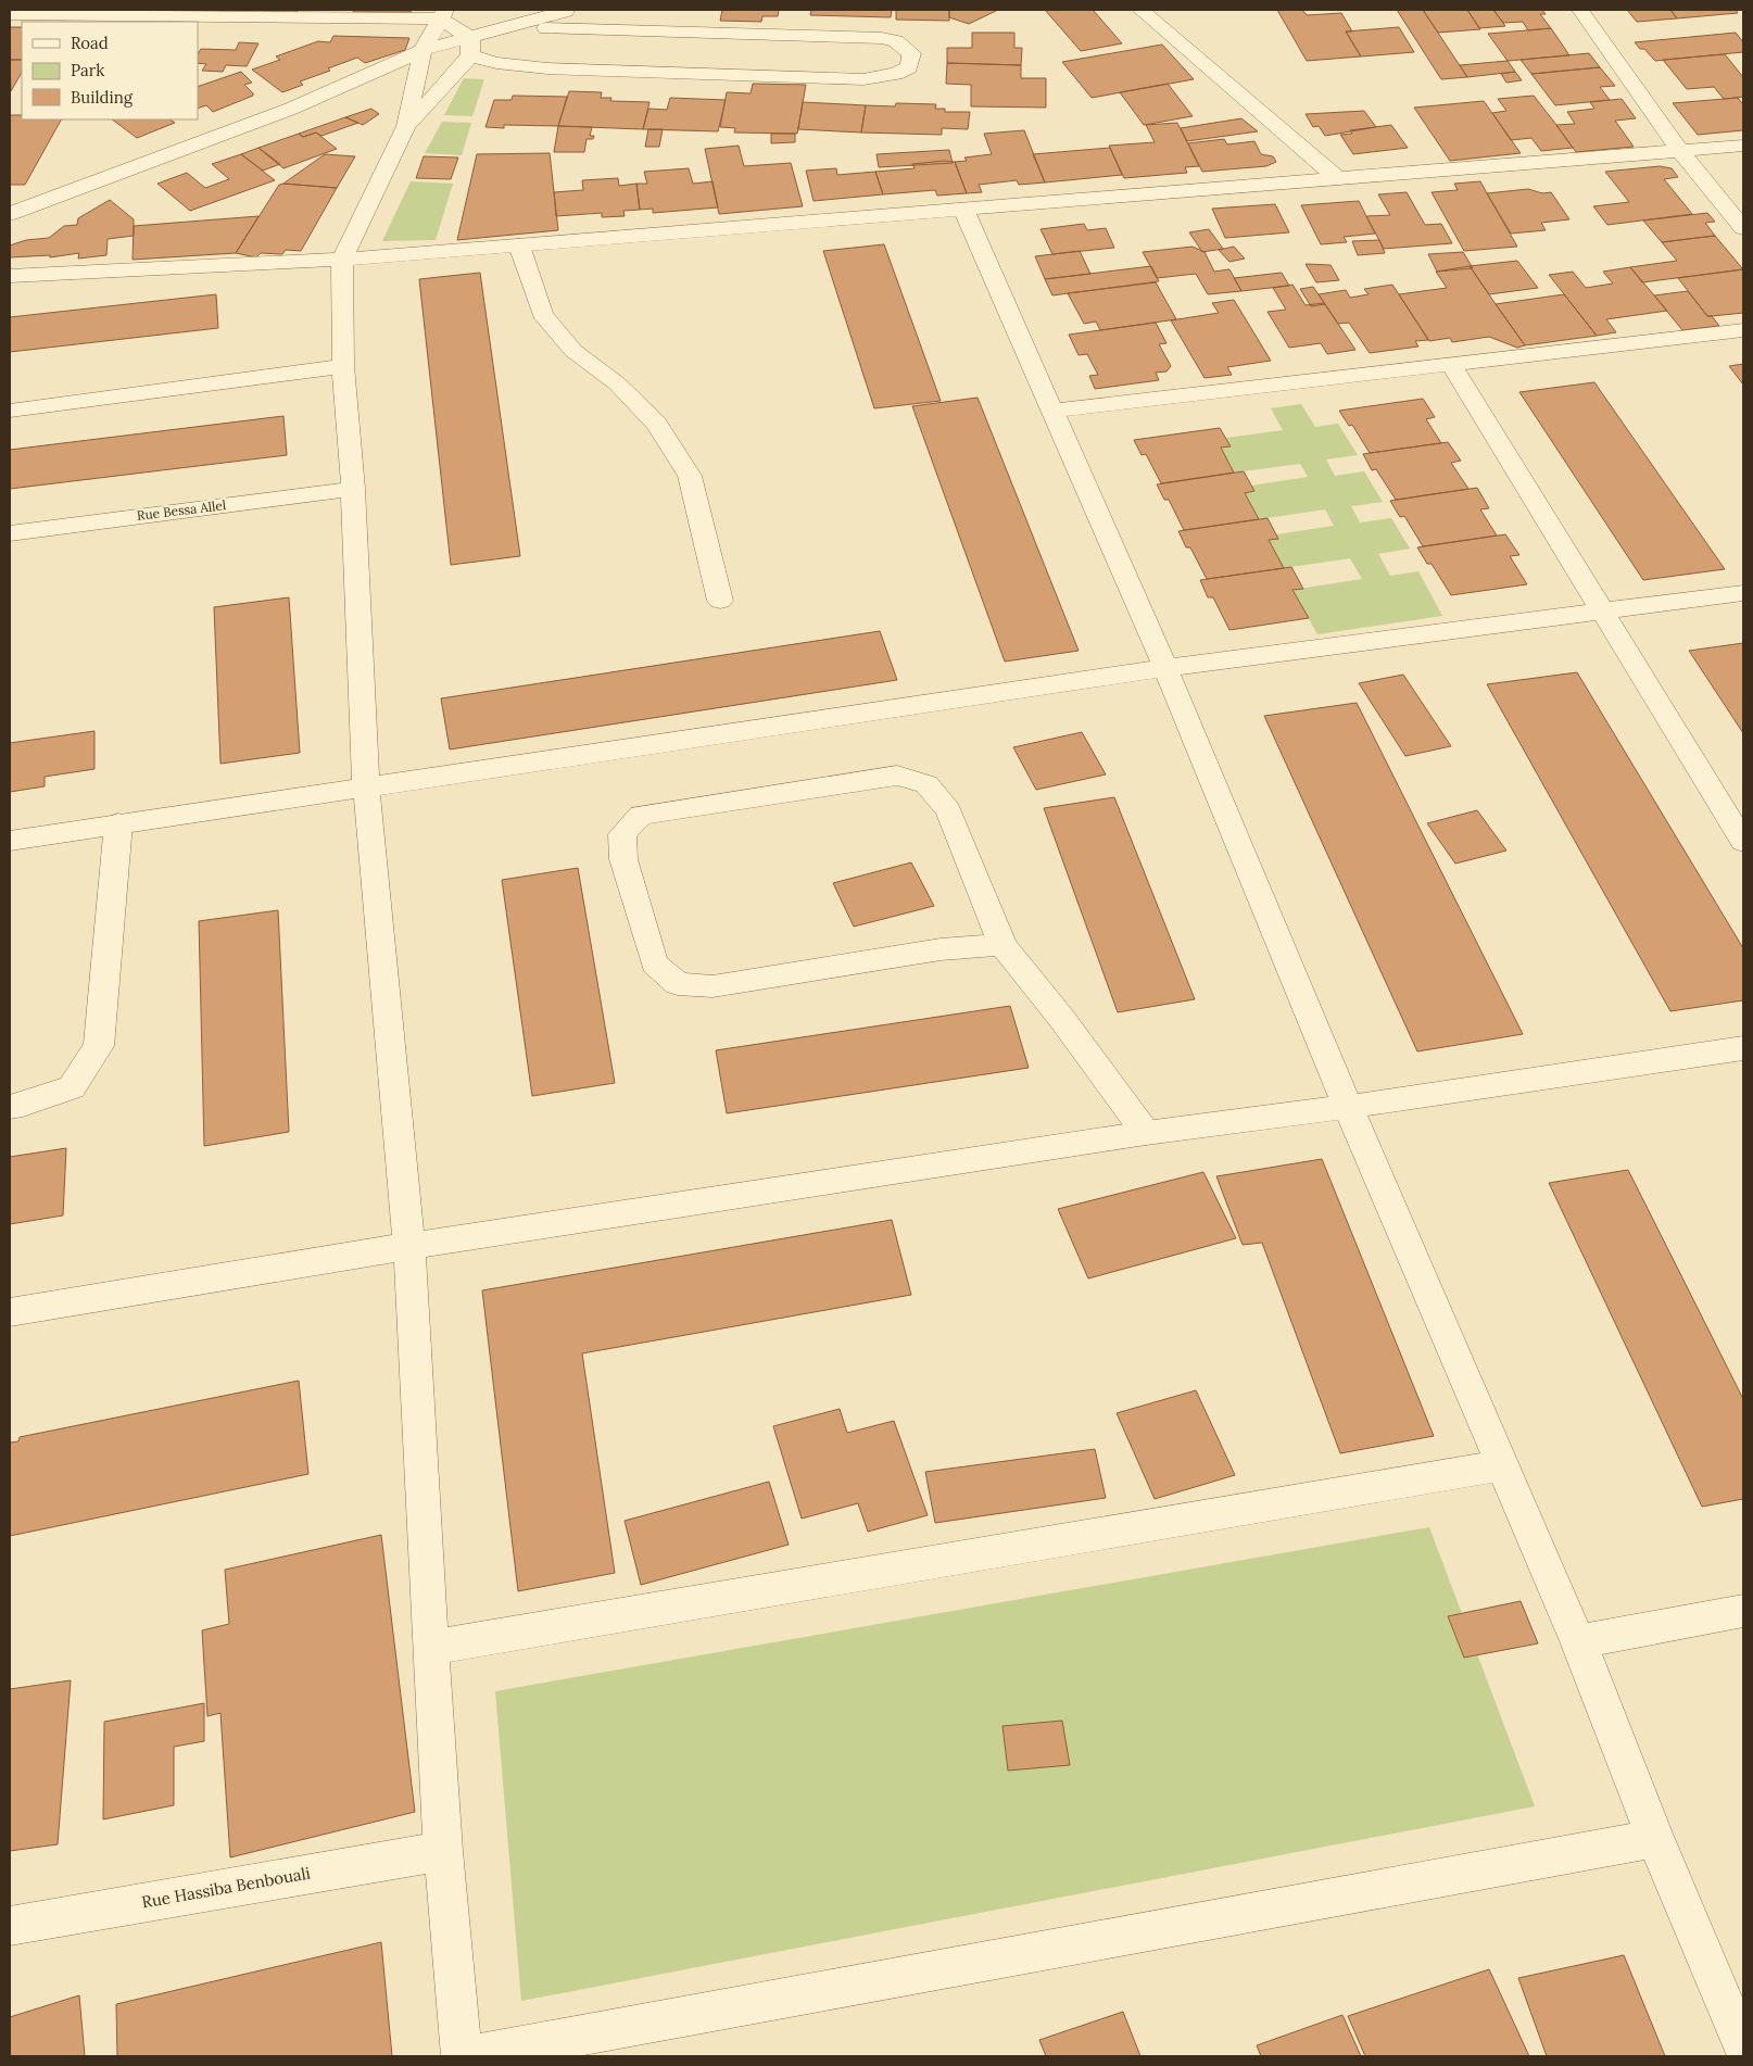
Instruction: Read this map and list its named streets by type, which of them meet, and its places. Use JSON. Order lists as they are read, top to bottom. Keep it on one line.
{"streets":{"street":["Rue Bessa Allel","Rue Hassiba Benbouali"]},"legend":["Road","Park","Building"]}
